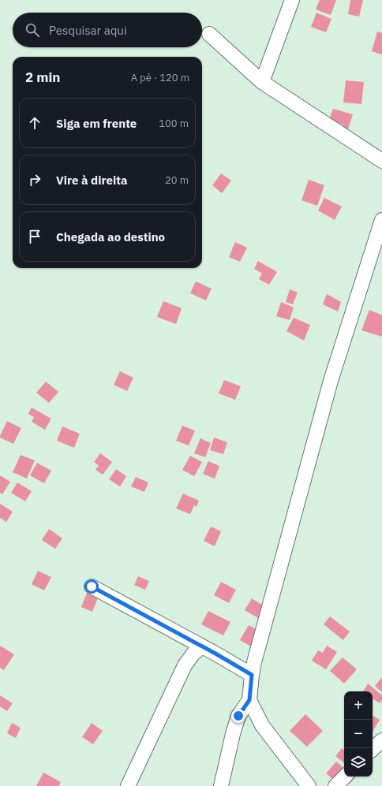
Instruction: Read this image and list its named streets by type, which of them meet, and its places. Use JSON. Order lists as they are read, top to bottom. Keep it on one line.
{"page":{"search":"Pesquisar aqui","heading":["2 min","A pé · 120 m"],"list":[["Siga em frente","100 m"],["Vire à direita","20 m"],"Chegada ao destino"],"map_buttons":["+","−"]}}
